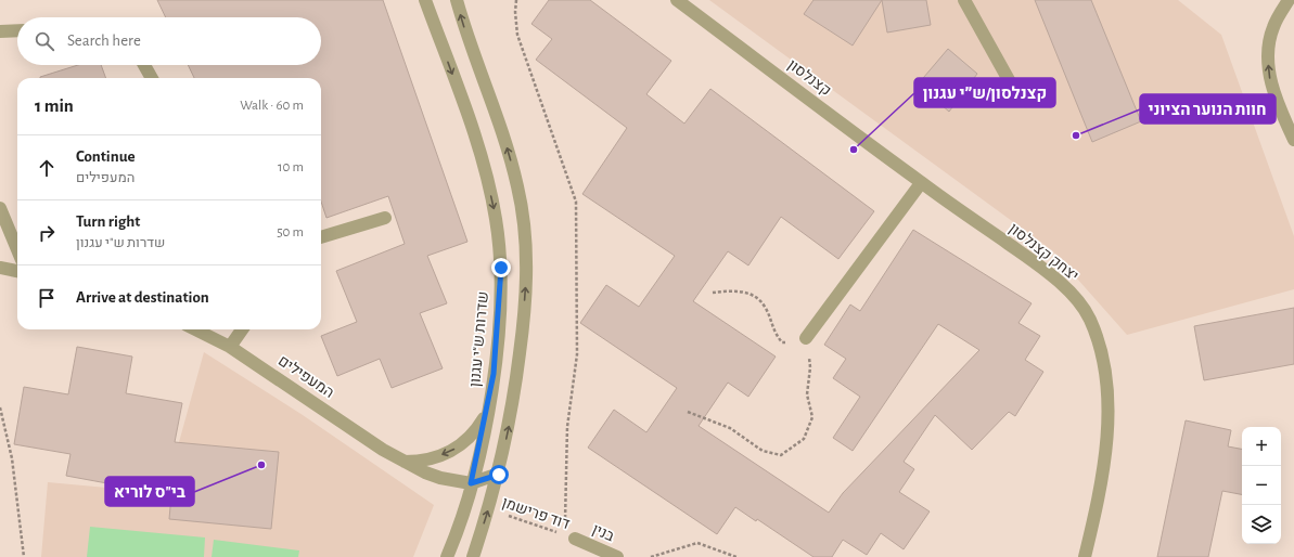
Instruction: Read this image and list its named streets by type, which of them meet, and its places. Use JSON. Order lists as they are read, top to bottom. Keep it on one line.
{"streets":{"street":["קצנלסון","יצחק קצנלסון","שדרות ש\"י עגנון","המעפילים","בנין"],"path":["דוד פרישמן"]},"crossings":[["קצנלסון","יצחק קצנלסון"],["שדרות ש\"י עגנון","המעפילים"],["דוד פרישמן","בנין"]],"places":["חוות הנוער הציוני","קצנלסון/ש״י עגנון","בי\"ס לוריא"],"page":{"search":"Search here","heading":["1 min","Walk · 60 m"],"list":[["Continue","המעפילים","10 m"],["Turn right","שדרות ש\"י עגנון","50 m"],"Arrive at destination"],"map_buttons":["+","−"]}}
